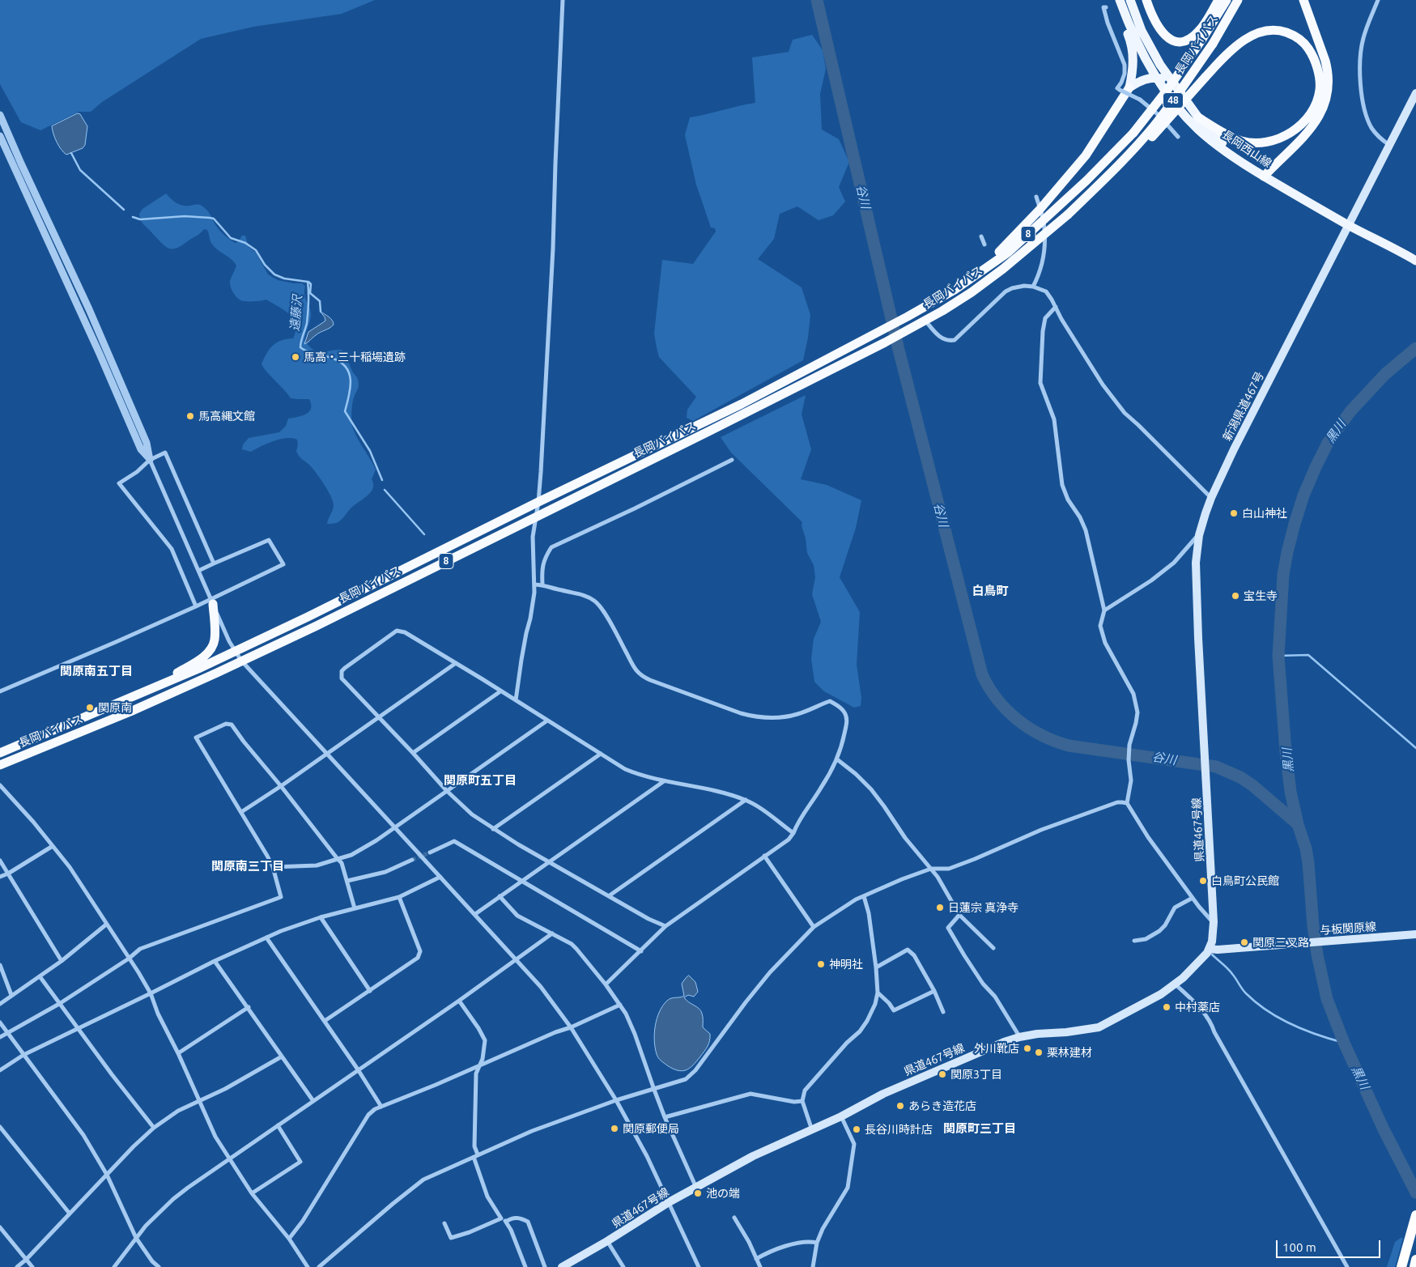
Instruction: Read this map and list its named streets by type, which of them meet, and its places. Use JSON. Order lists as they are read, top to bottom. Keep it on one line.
{"streets":{"highway":["長岡バイパス","8"],"main road":["48","長岡西山線","新潟県道467号","県道467号線","与板関原線"]},"crossings":[["48","長岡西山線"],["長岡西山線","新潟県道467号"],["新潟県道467号","県道467号線"],["県道467号線","与板関原線"]],"districts":["白鳥町","関原南五丁目","関原町五丁目","関原南三丁目","関原町三丁目"],"water":["谷川","遠藤沢","黒川"],"places":["馬高・三十稲場遺跡","馬高縄文館","白山神社","宝生寺","関原南","白鳥町公民館","日蓮宗 真浄寺","関原三叉路","神明社","中村薬店","外川靴店","栗林建材","関原3丁目","あらき造花店","関原郵便局","長谷川時計店","池の端"],"scale_bar":"100 m"}
